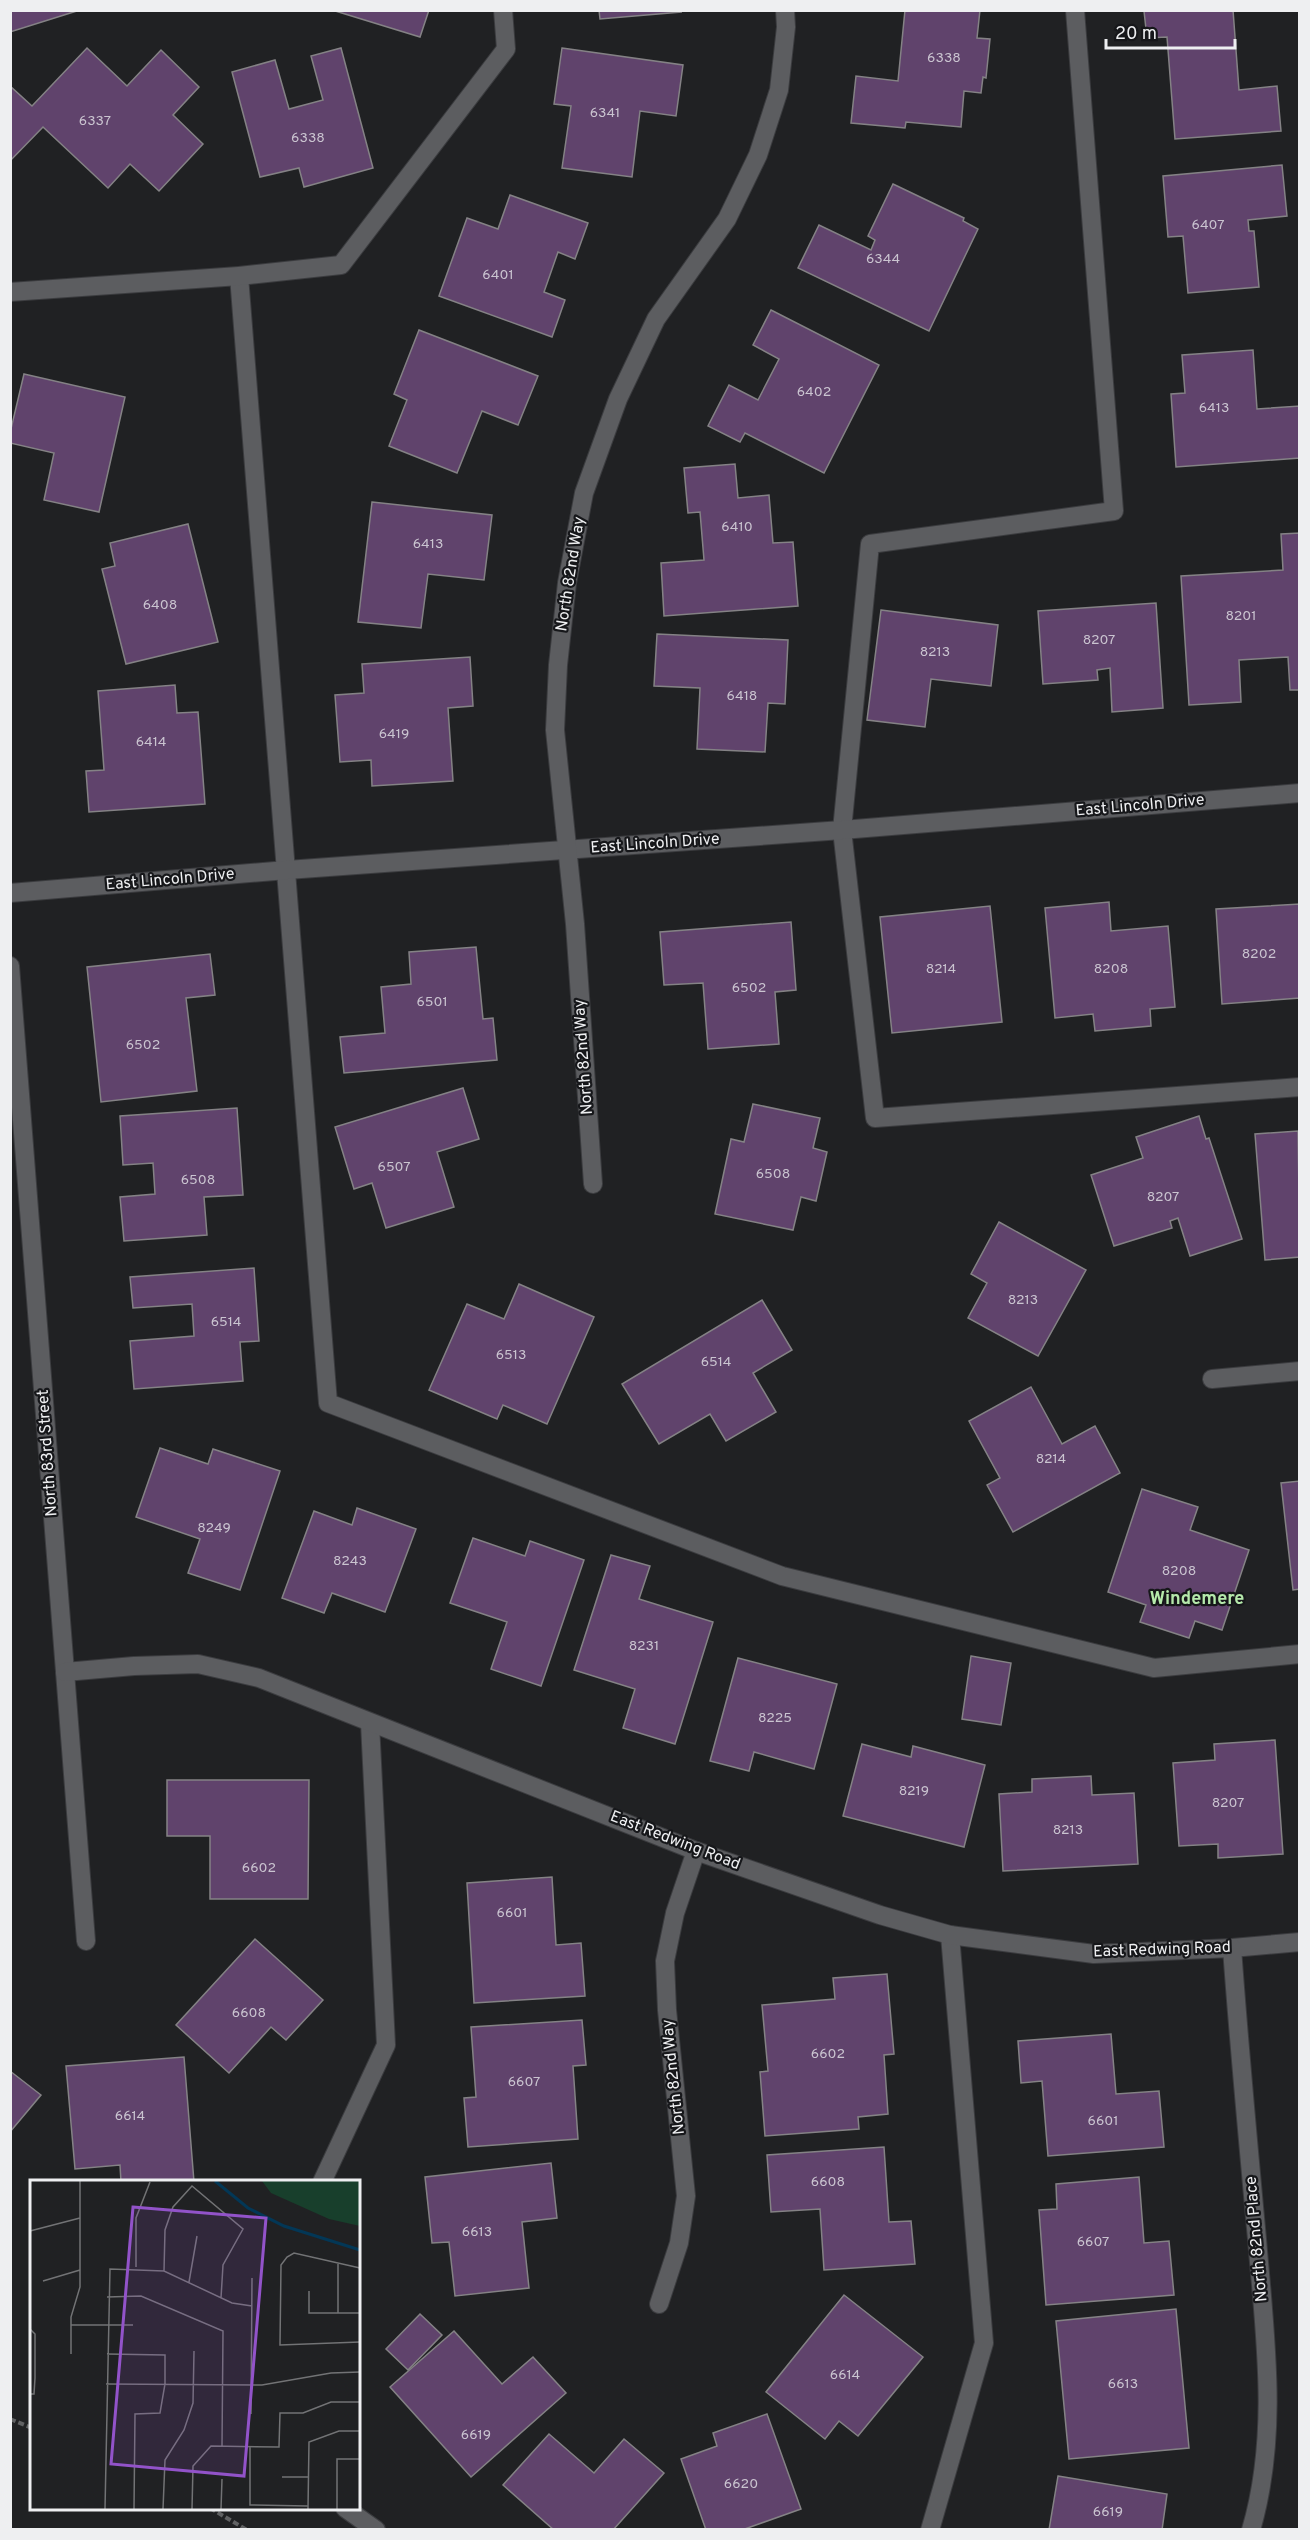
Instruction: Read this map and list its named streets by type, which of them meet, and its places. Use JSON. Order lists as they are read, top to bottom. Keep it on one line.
{"streets":{"street":["North 82nd Way","East Lincoln Drive","North 83rd Street","East Redwing Road","North 82nd Place"]},"crossings":[["North 82nd Way","East Lincoln Drive"],["North 82nd Way","East Redwing Road"],["North 83rd Street","East Redwing Road"],["East Redwing Road","North 82nd Place"]],"districts":["Windemere"],"house_numbers":["6338","6341","6337","6338","6407","6344","6401","6402","6413","6410","6413","6408","8201","8207","8213","6418","6419","6414","8202","8214","8208","6502","6501","6502","6507","6508","6508","8207","8213","6514","6513","6514","8214","8249","8243","8208","8231","8225","8219","8207","8213","6602","6601","6608","6602","6607","6614","6601","6608","6613","6607","6614","6613","6619","6620","6619"],"scale_bar":"20 m"}
